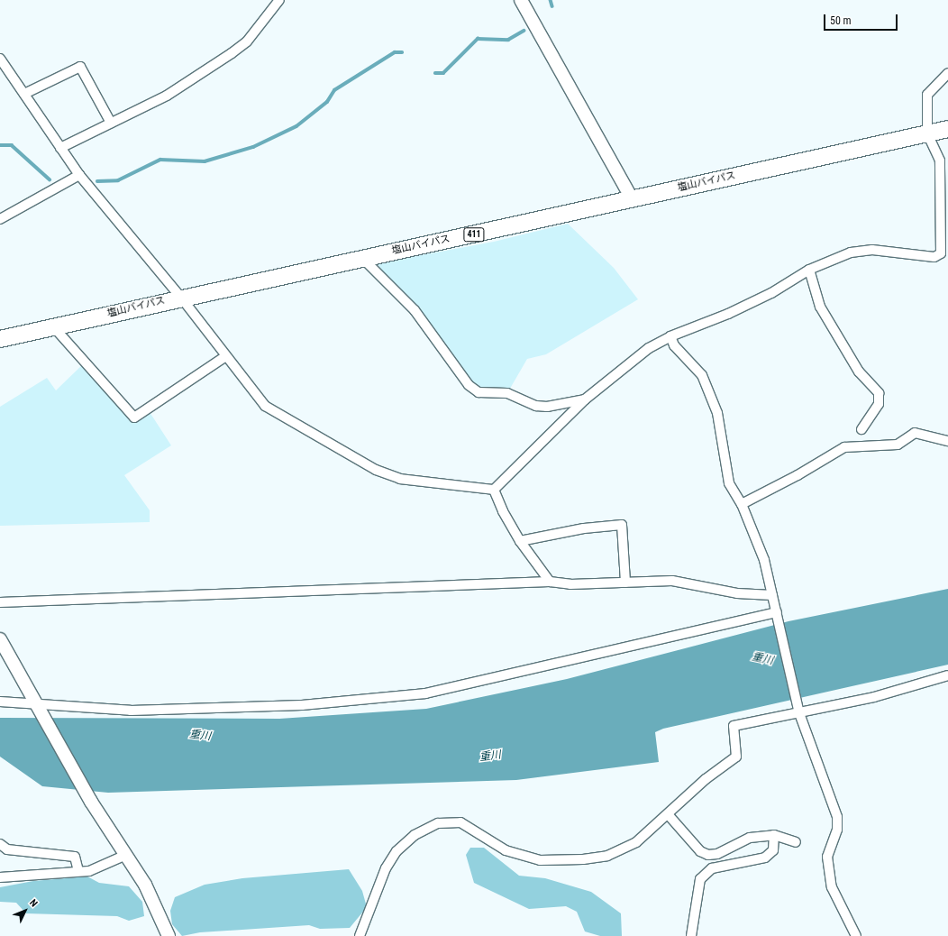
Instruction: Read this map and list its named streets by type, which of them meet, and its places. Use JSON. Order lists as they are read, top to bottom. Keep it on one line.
{"streets":{"highway":["塩山バイパス","411"]},"water":["重川"],"scale_bar":"50 m","north":"top right"}
